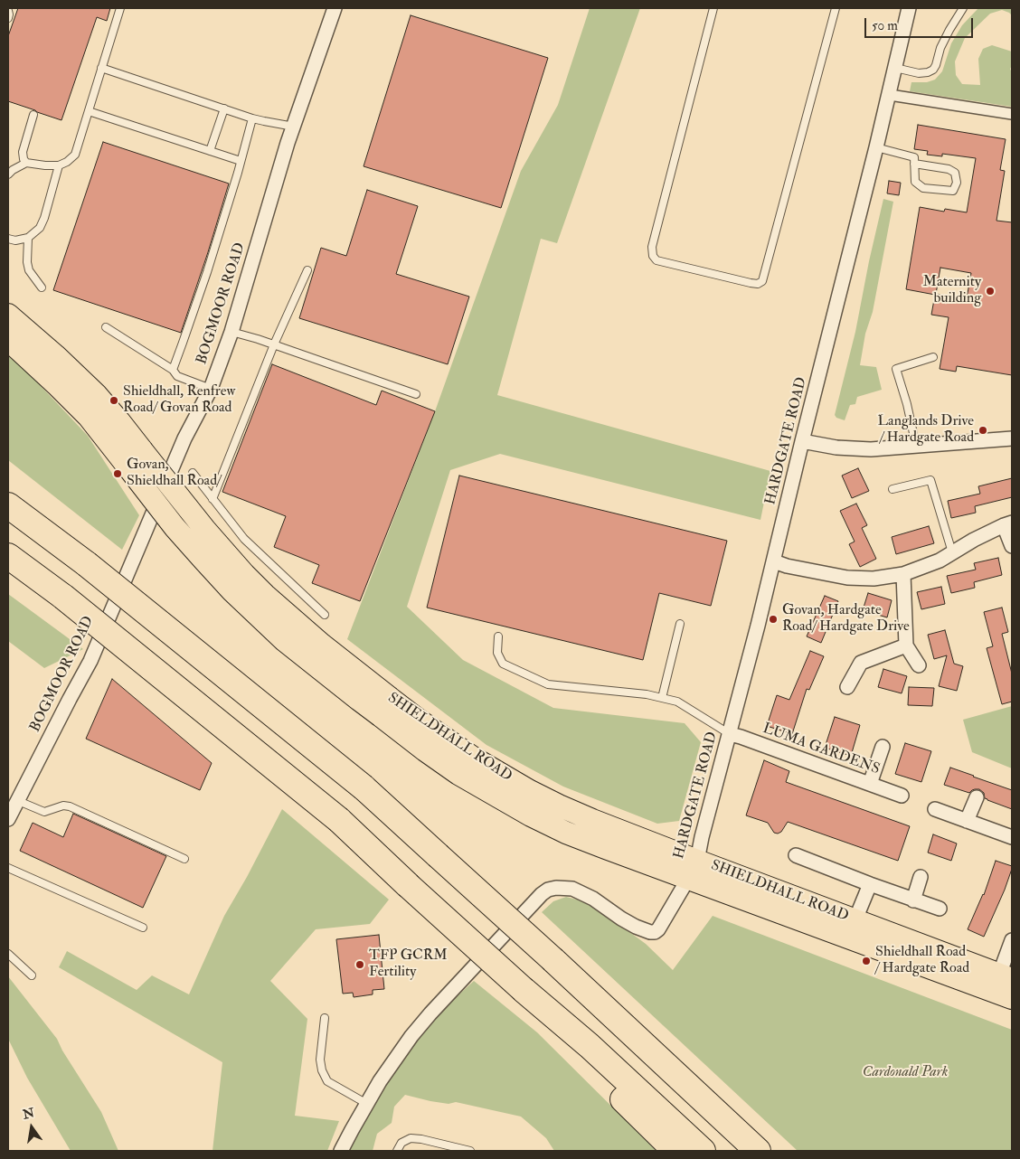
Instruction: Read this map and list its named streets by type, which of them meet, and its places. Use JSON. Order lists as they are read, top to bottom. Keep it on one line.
{"streets":{"main road":["SHIELDHALL ROAD"],"street":["BOGMOOR ROAD","HARDGATE ROAD","LUMA GARDENS"]},"crossings":[["HARDGATE ROAD","SHIELDHALL ROAD"],["HARDGATE ROAD","LUMA GARDENS"]],"parks":["Cardonald Park"],"places":["Maternity building","Shieldhall, Renfrew Road/ Govan Road","Langlands Drive / Hardgate Road","Govan, Shieldhall Road/","Govan, Hardgate Road/ Hardgate Drive","Shieldhall Road / Hardgate Road","TFP GCRM Fertility"],"scale_bar":"50 m","north":"top"}
